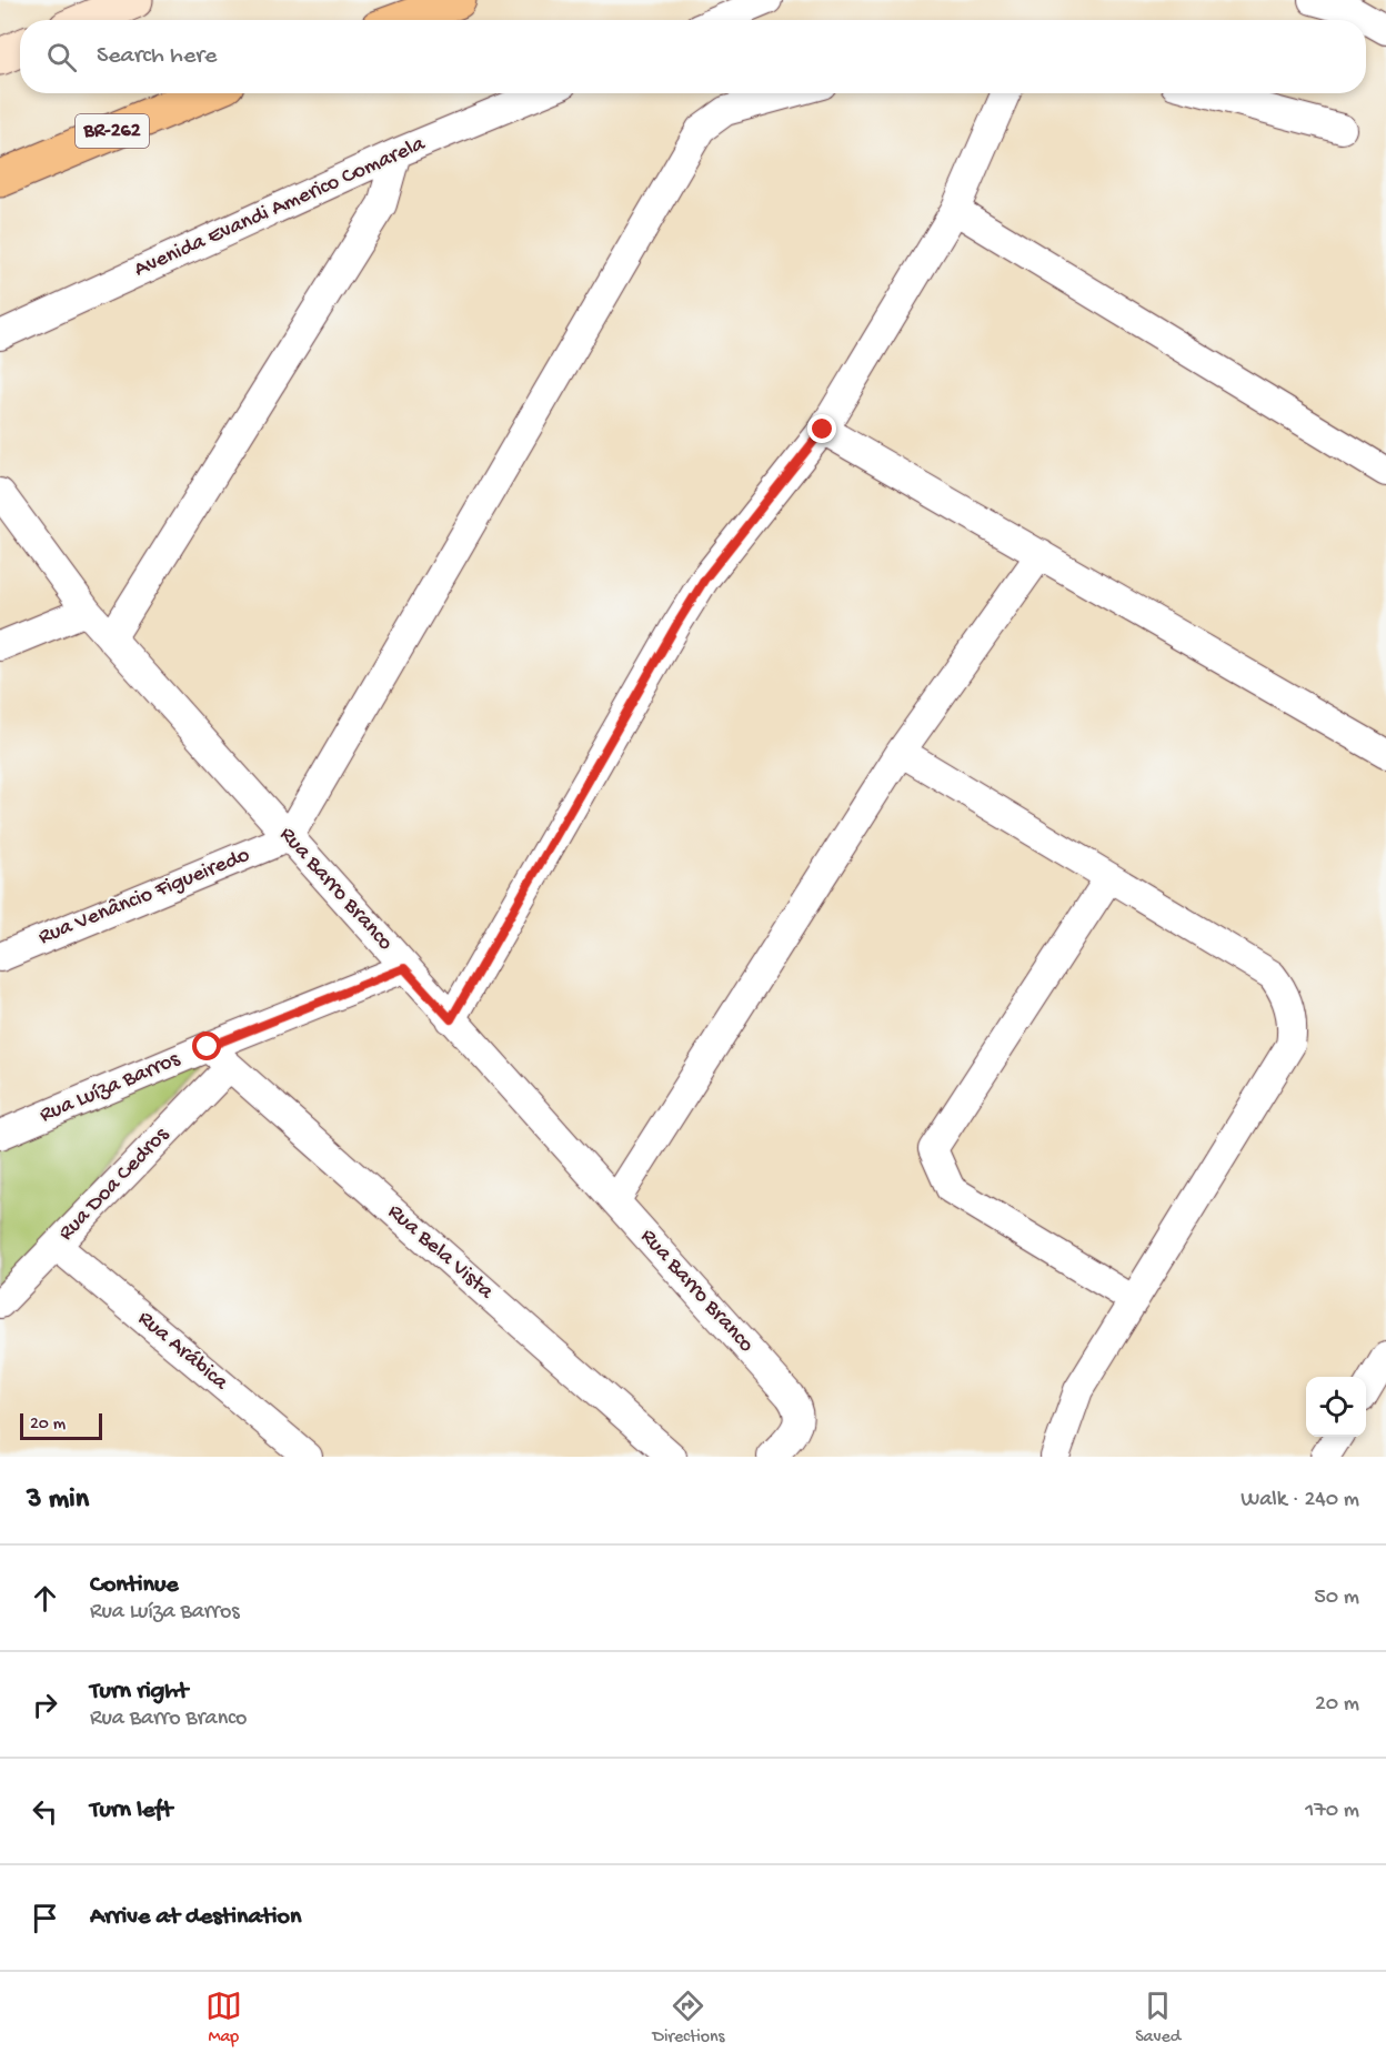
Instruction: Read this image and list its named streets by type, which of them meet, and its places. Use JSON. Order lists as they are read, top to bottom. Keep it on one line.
{"streets":{"highway":["BR-262"],"street":["Avenida Evandi Americo Comarela","Rua Barro Branco","Rua Venâncio Figueiredo","Rua Luíza Barros","Rua Doa Cedros","Rua Bela Vista","Rua Arábica"]},"crossings":[["Rua Barro Branco","Rua Venâncio Figueiredo"],["Rua Barro Branco","Rua Luíza Barros"],["Rua Luíza Barros","Rua Bela Vista"],["Rua Doa Cedros","Rua Bela Vista"],["Rua Doa Cedros","Rua Arábica"]],"scale_bar":"20 m","page":{"search":"Search here","scale":"20 m","heading":["3 min","Walk · 240 m"],"list":[["Continue","Rua Luíza Barros","50 m"],["Turn right","Rua Barro Branco","20 m"],["Turn left","170 m"],"Arrive at destination"],"nav":["Map","Directions","Saved"]}}
